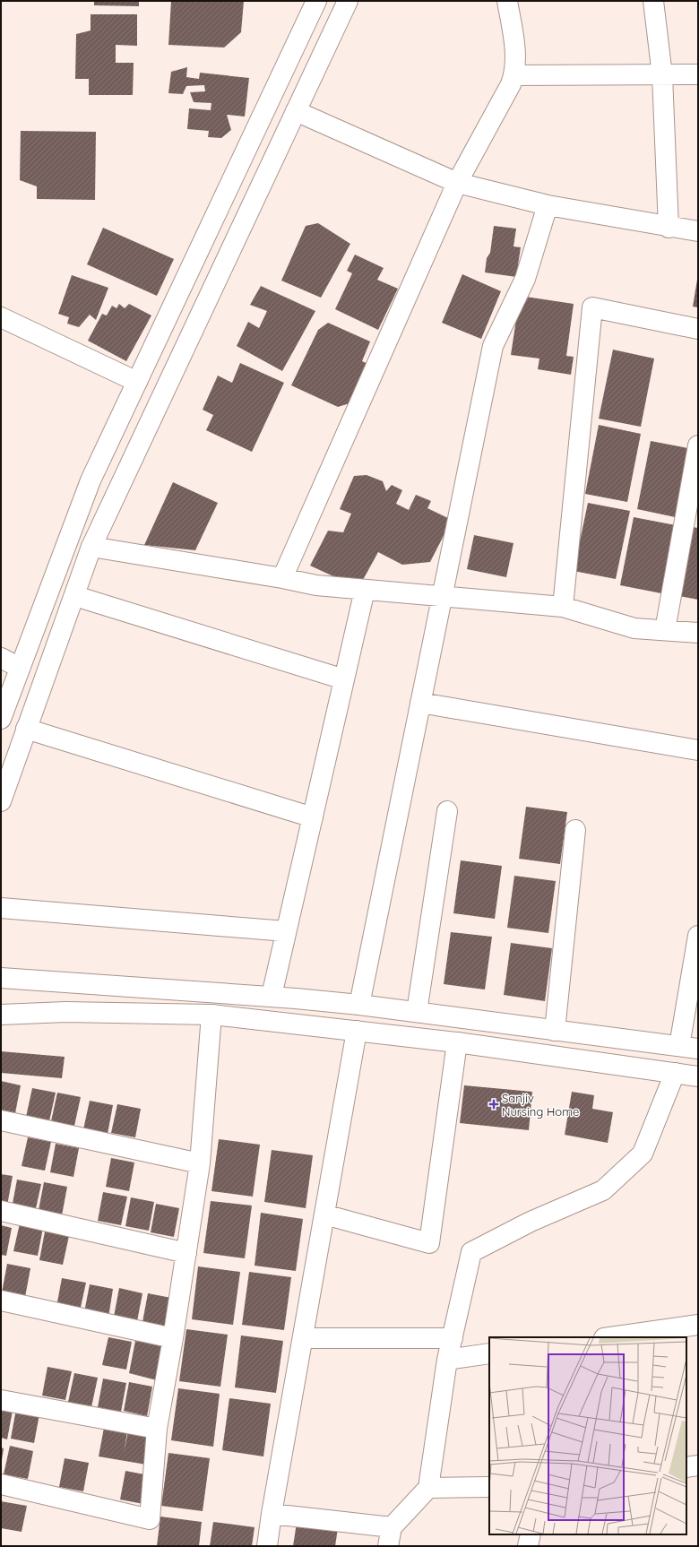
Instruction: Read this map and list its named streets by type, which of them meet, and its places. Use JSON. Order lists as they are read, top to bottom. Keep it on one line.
{"places":{"health":["Sanjiv Nursing Home"]}}
